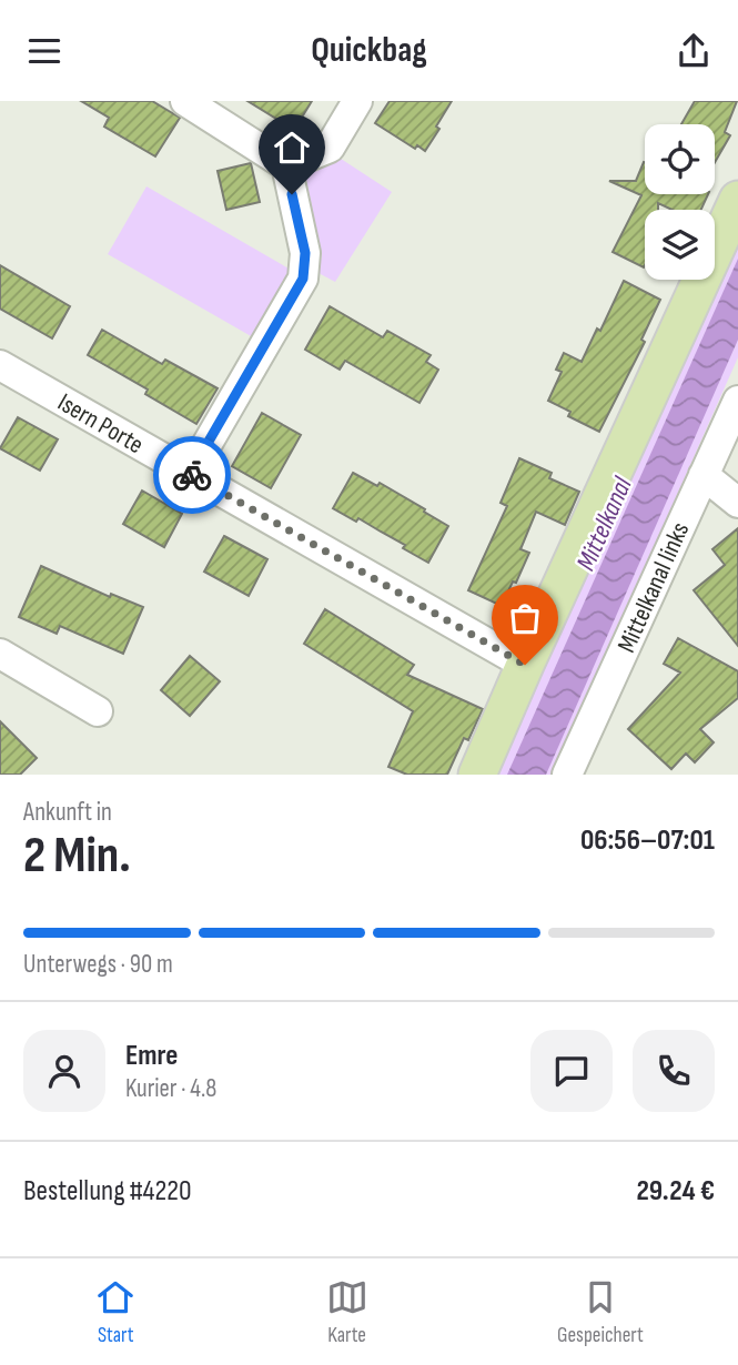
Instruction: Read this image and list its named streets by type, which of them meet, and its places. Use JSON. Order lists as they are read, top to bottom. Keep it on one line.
{"streets":{"street":["Isern Porte","Mittelkanal links"]},"water":["Mittelkanal"],"page":{"header":"Quickbag","heading":["2 Min.","Ankunft in","06:56–07:01"],"panel":["Emre","Kurier · 4.8","Bestellung #4220","29.24 €"],"bar":"Unterwegs · 90 m","tabs":["Start","Karte","Gespeichert"]}}
